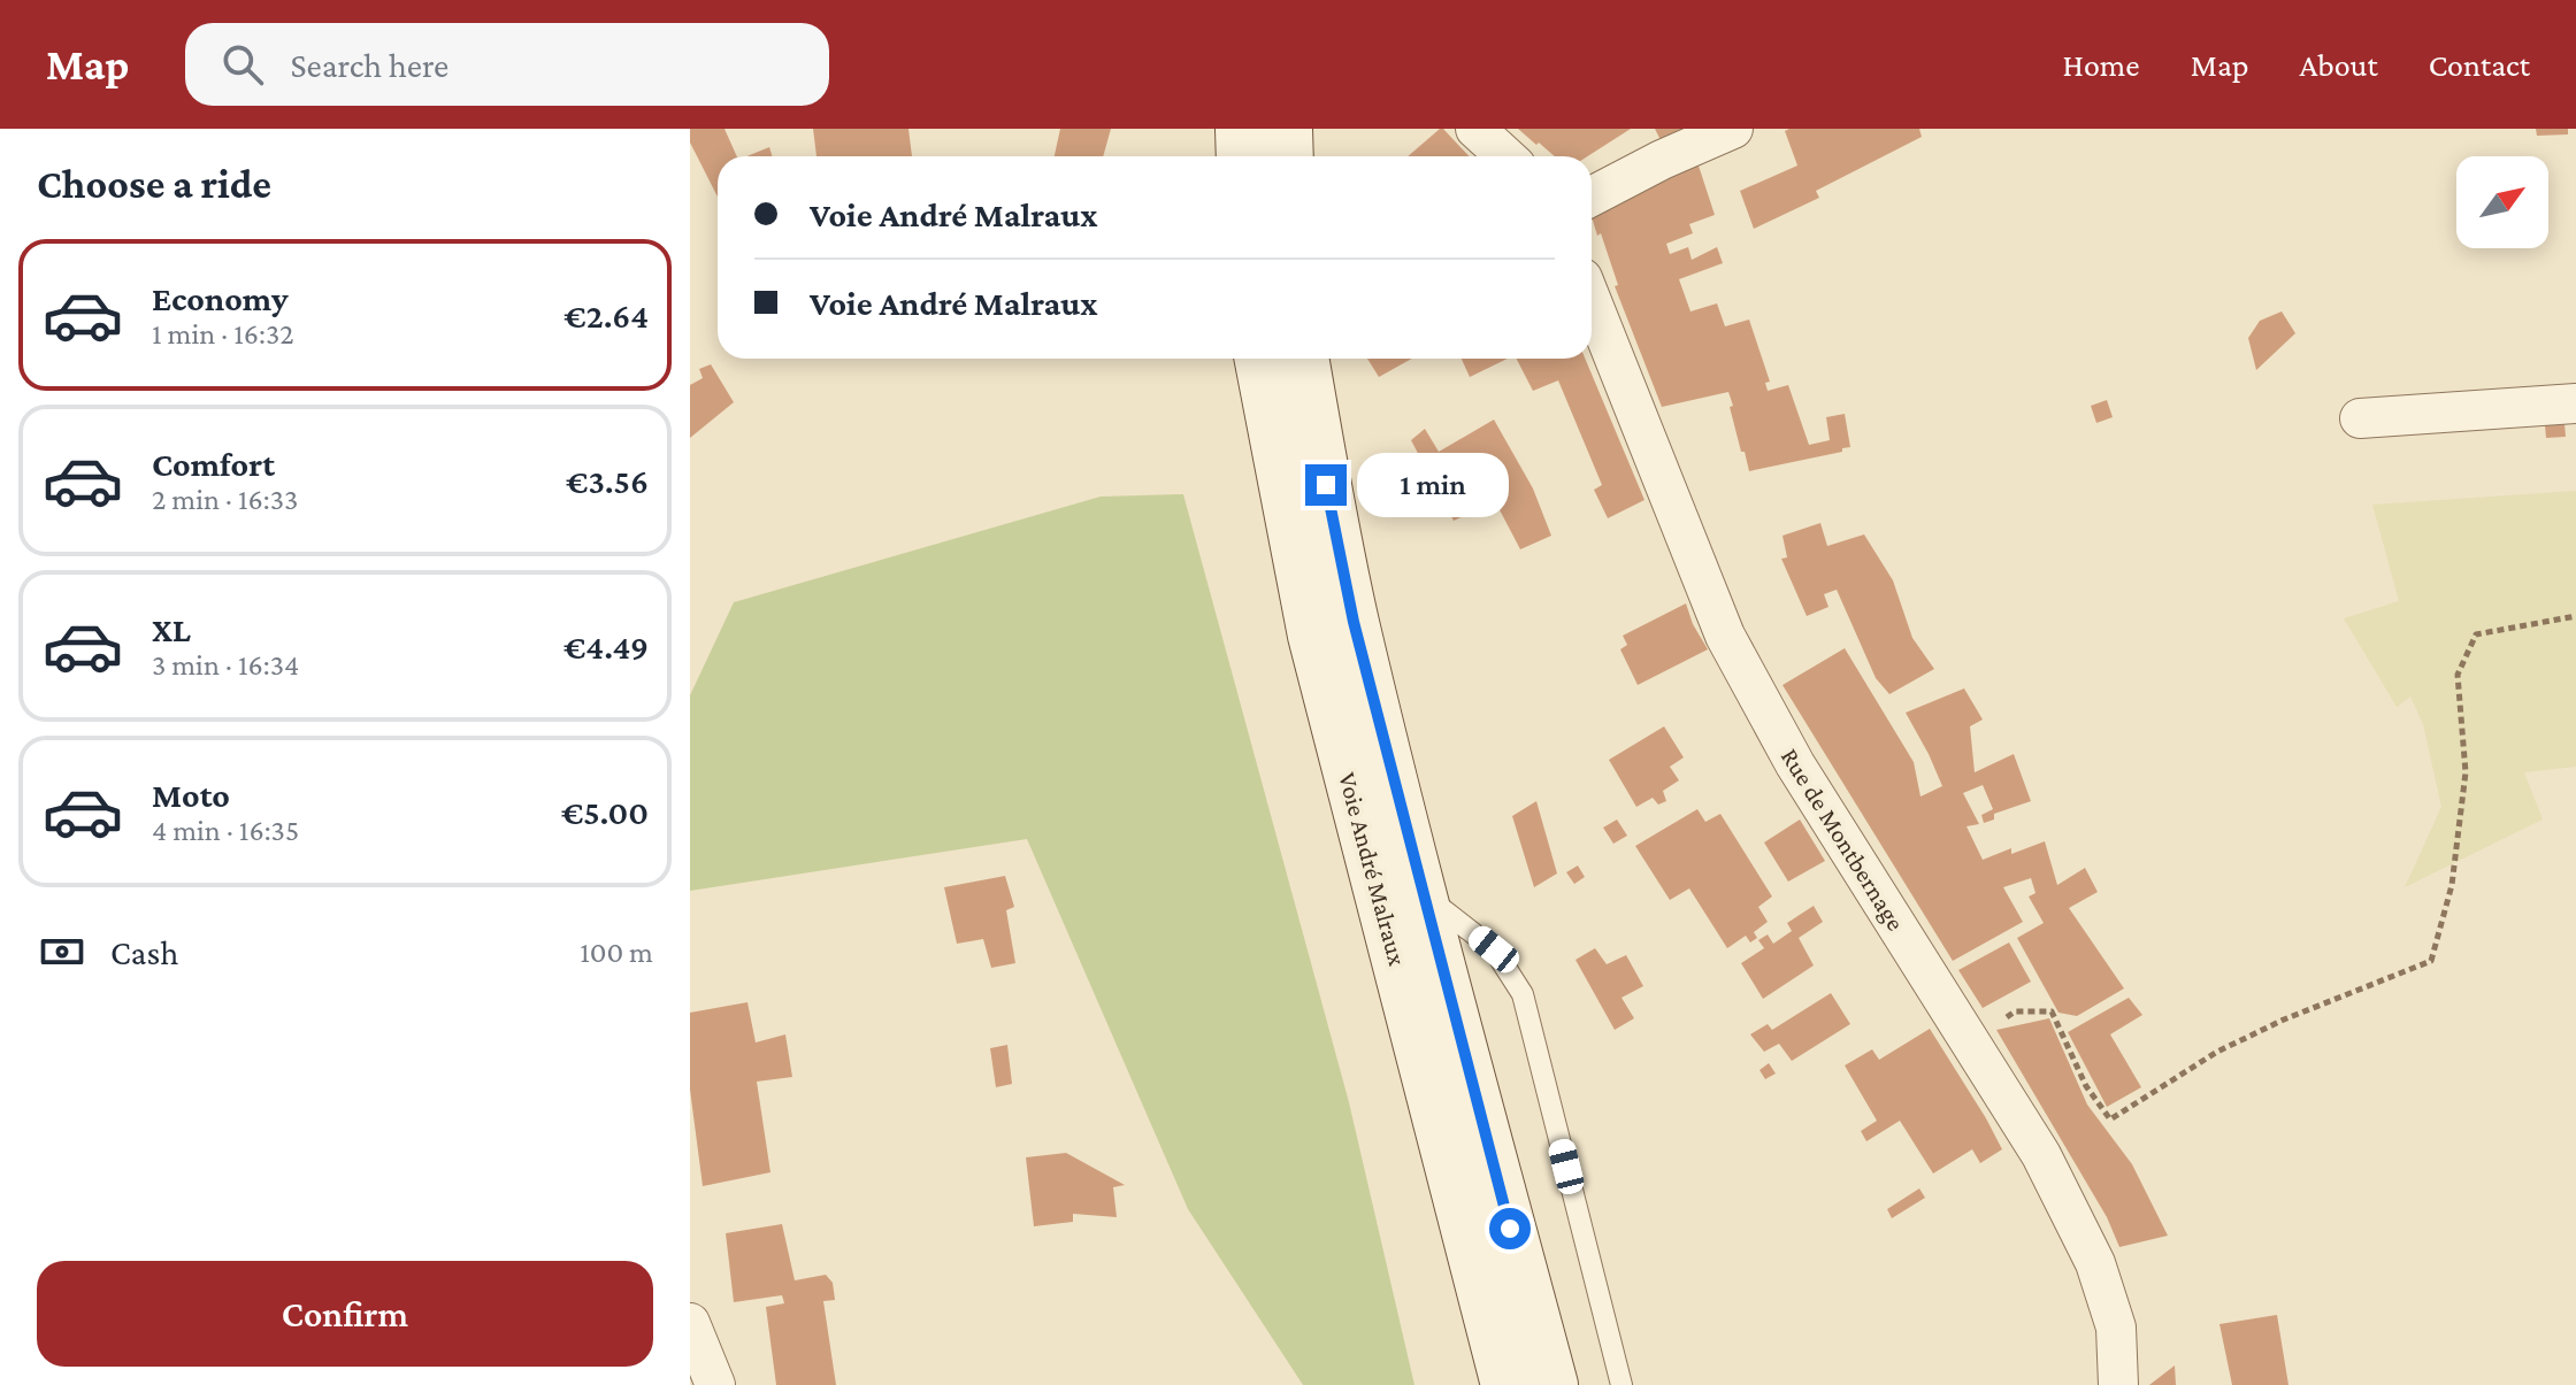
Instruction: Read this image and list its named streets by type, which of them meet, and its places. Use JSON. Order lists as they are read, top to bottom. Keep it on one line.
{"streets":{"main road":["Voie André Malraux"],"street":["Rue de Montbernage"]},"north":"top right","page":{"header":"Map","search":"Search here","nav":["Home","Map","About","Contact"],"heading":"Choose a ride","banner":["Voie André Malraux","Voie André Malraux"],"list":[{"name":"Economy","note":"1 min · 16:32","value":"€2.64"},{"name":"Comfort","note":"2 min · 16:33","value":"€3.56"},{"name":"XL","note":"3 min · 16:34","value":"€4.49"},{"name":"Moto","note":"4 min · 16:35","value":"€5.00"}],"bubble":"1 min","pay":["Cash","100 m"],"buttons":"Confirm"}}
